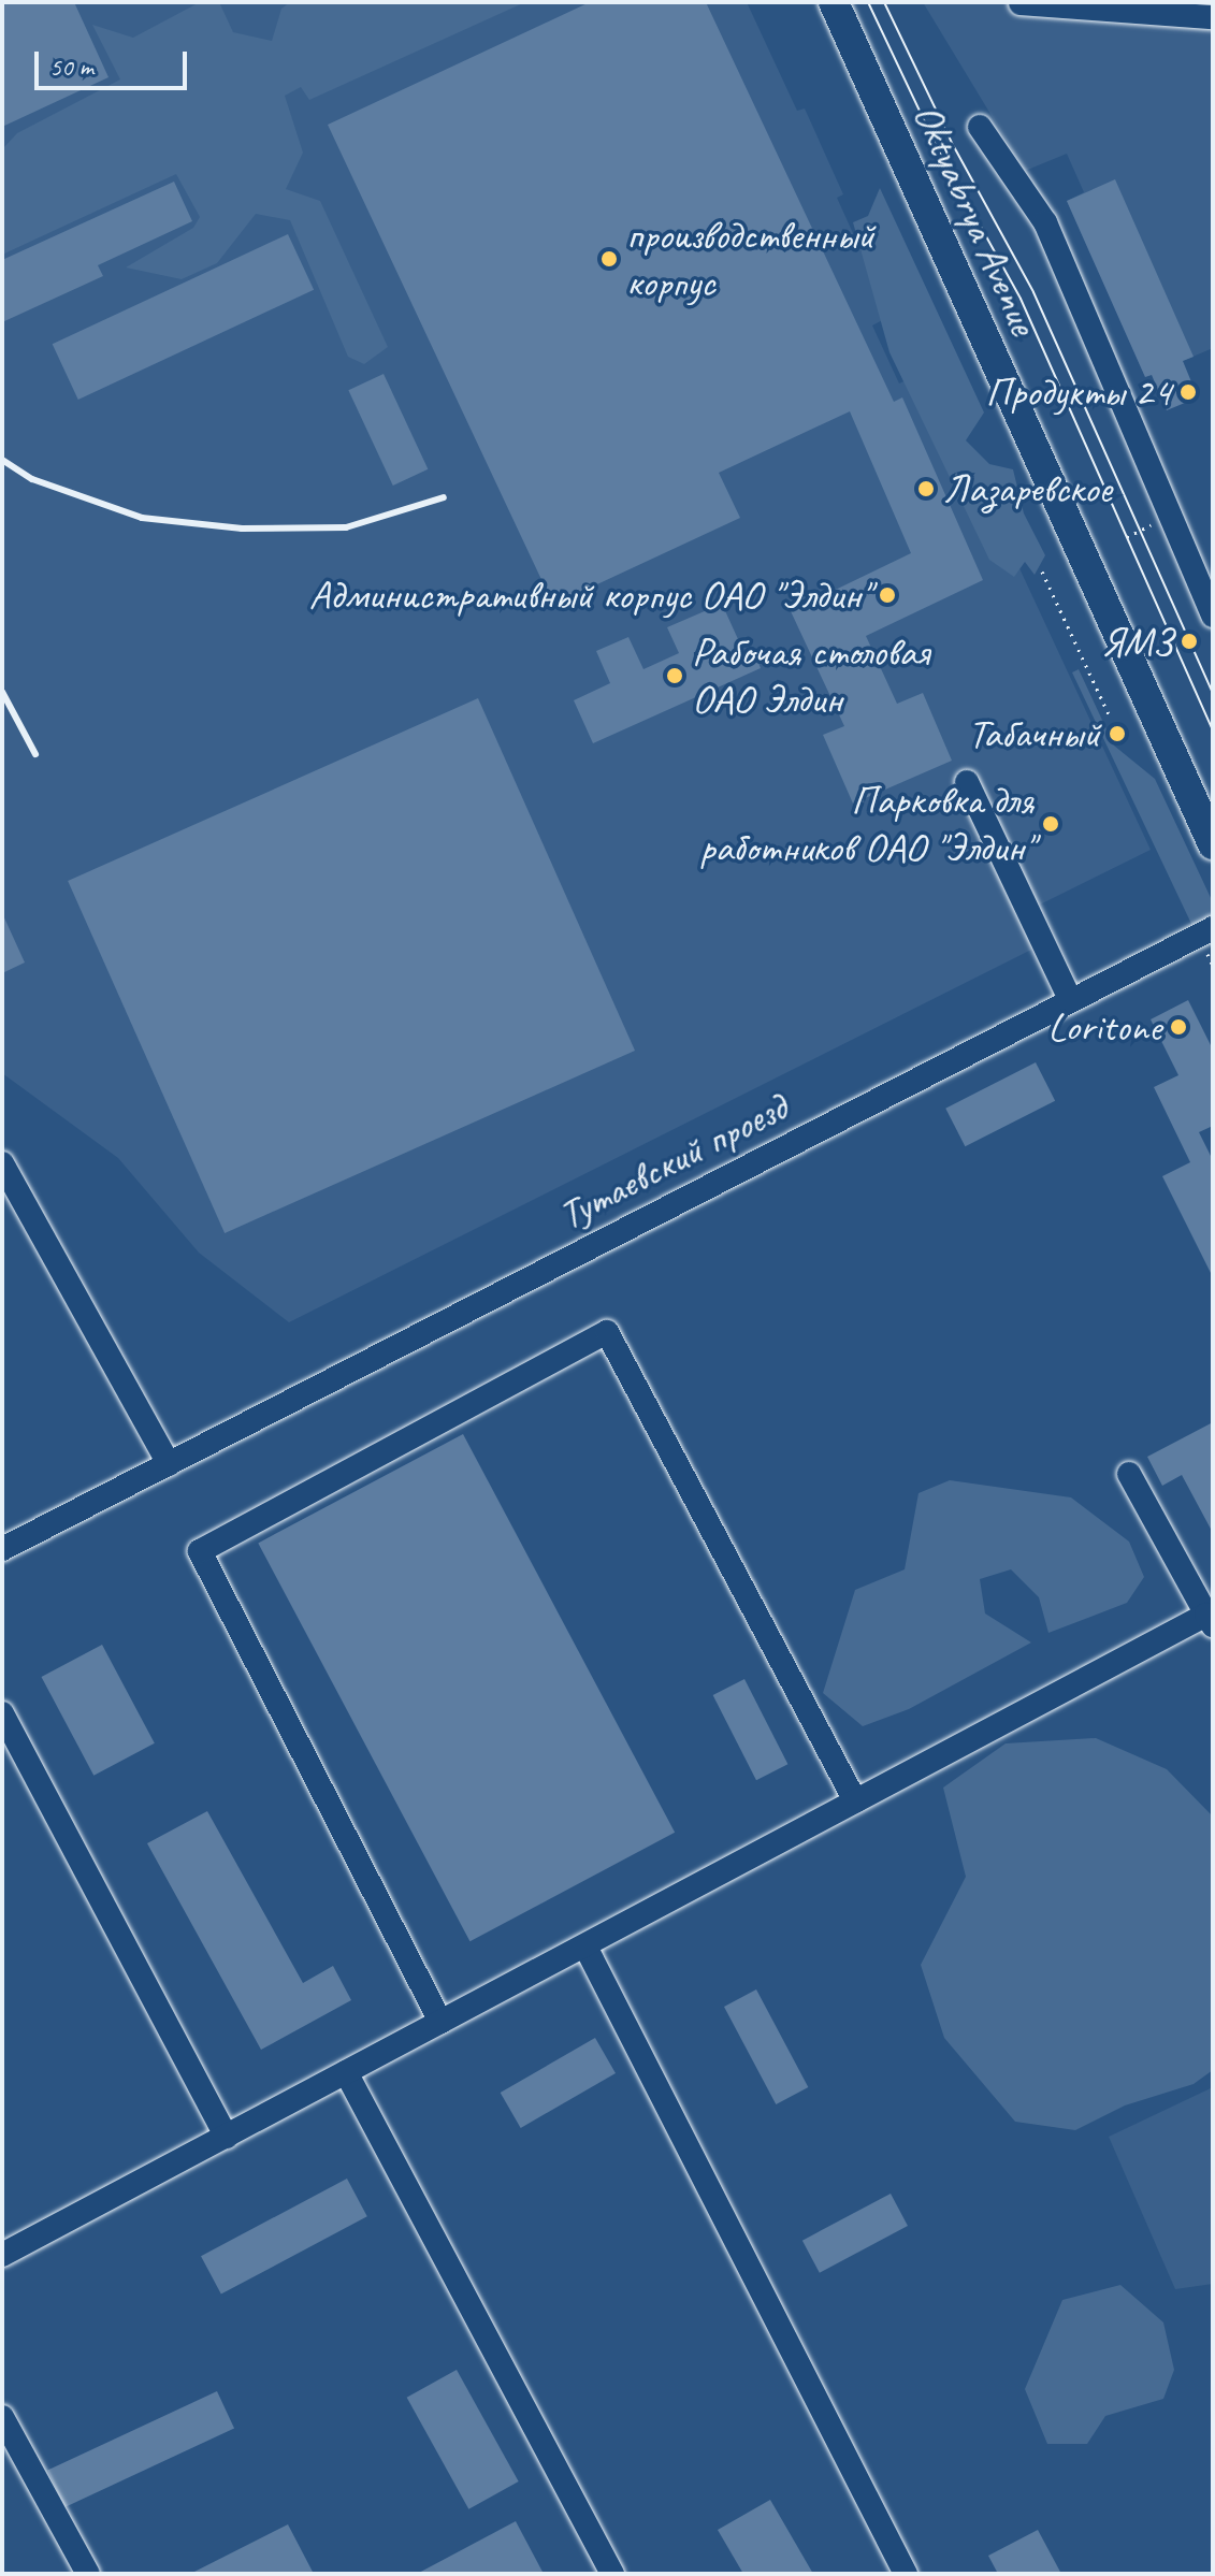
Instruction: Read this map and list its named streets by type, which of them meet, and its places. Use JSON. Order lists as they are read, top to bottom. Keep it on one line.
{"streets":{"main road":["Oktyabrya Avenue"],"street":["Тутаевский проезд"]},"places":["производственный корпус","Продукты 24","Лазаревское","Административный корпус ОАО \"Элдин\"","ЯМЗ","Рабочая столовая ОАО Элдин","Табачный","Парковка для работников ОАО \"Элдин\"","Loritone"],"scale_bar":"50 m"}
